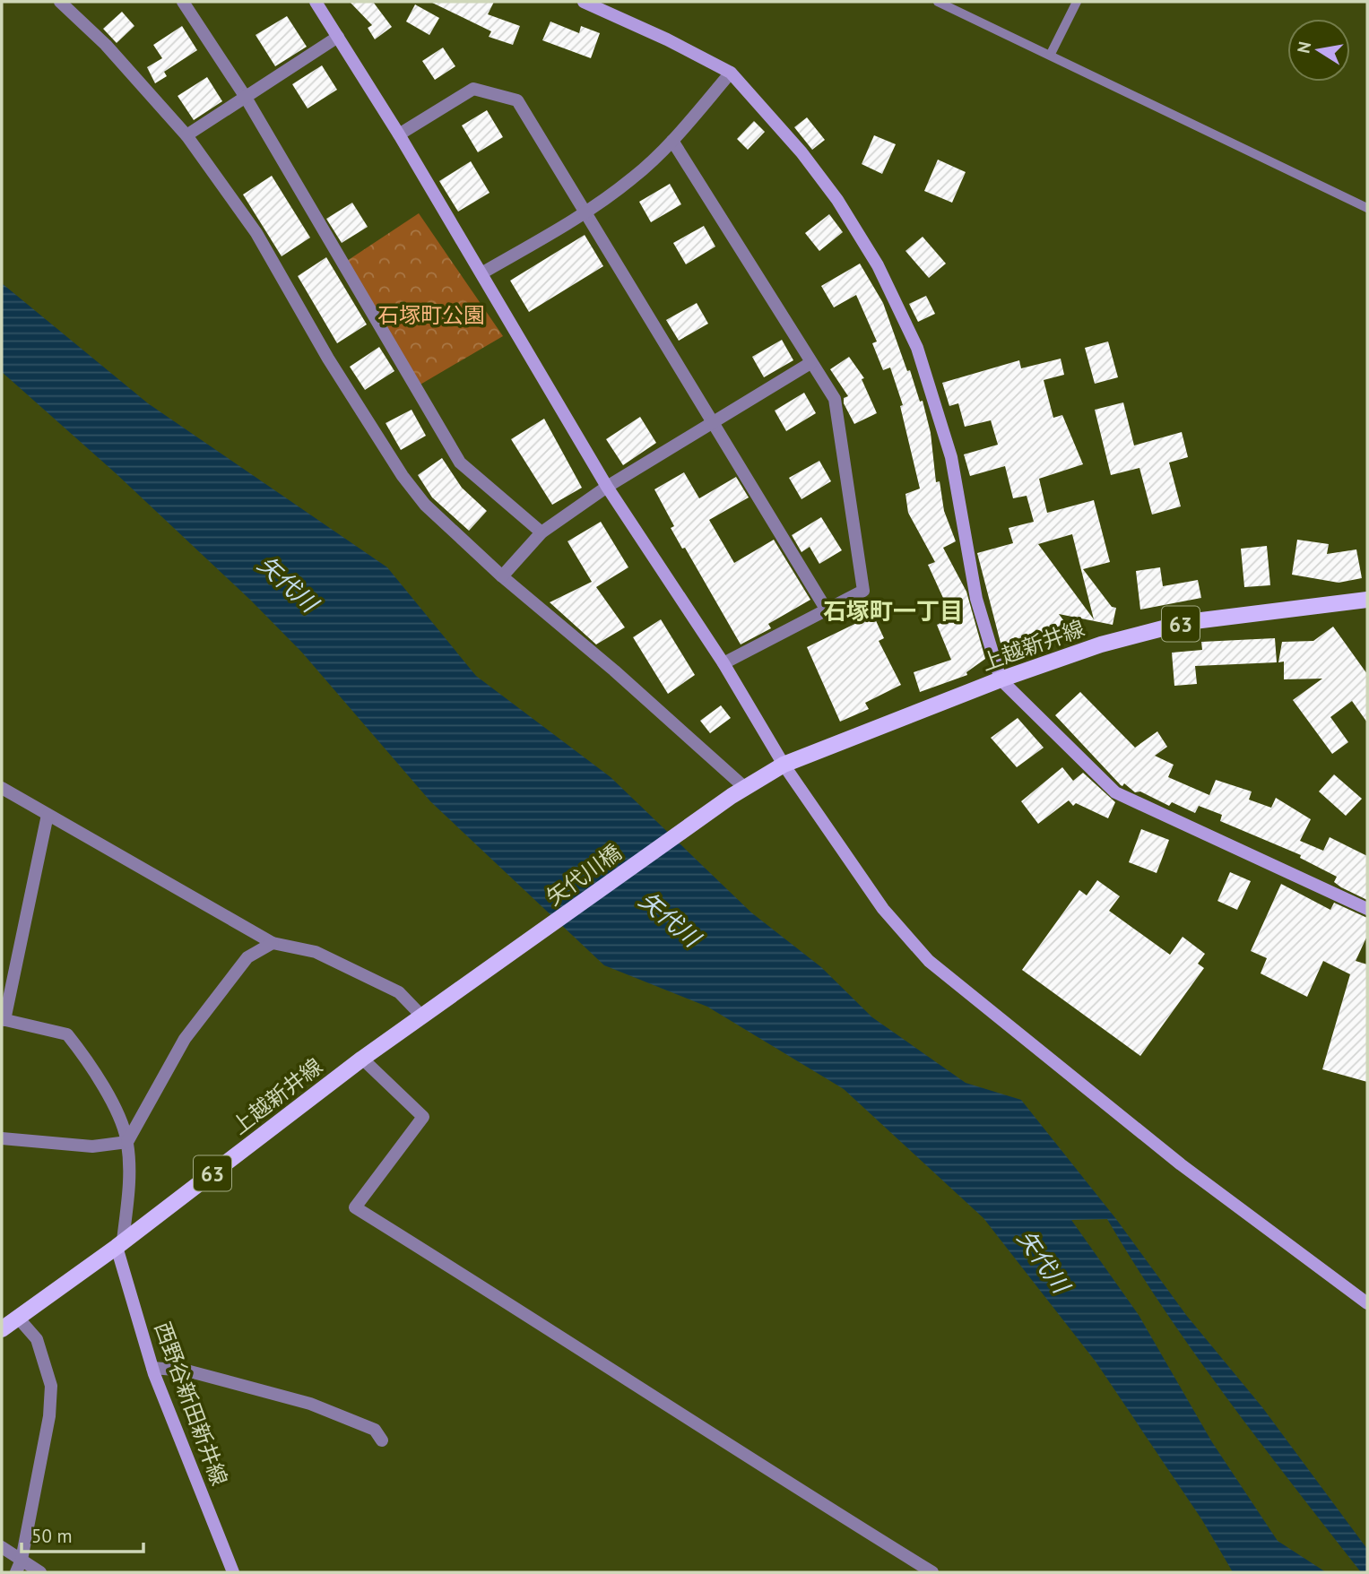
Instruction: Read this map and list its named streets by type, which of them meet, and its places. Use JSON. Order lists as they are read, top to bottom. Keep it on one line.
{"streets":{"main road":["63","上越新井線","矢代川橋"],"street":["西野谷新田新井線"]},"crossings":[["上越新井線","矢代川橋"],["上越新井線","西野谷新田新井線"]],"districts":["石塚町一丁目"],"water":["矢代川"],"parks":["石塚町公園"],"scale_bar":"50 m","north":"left"}
